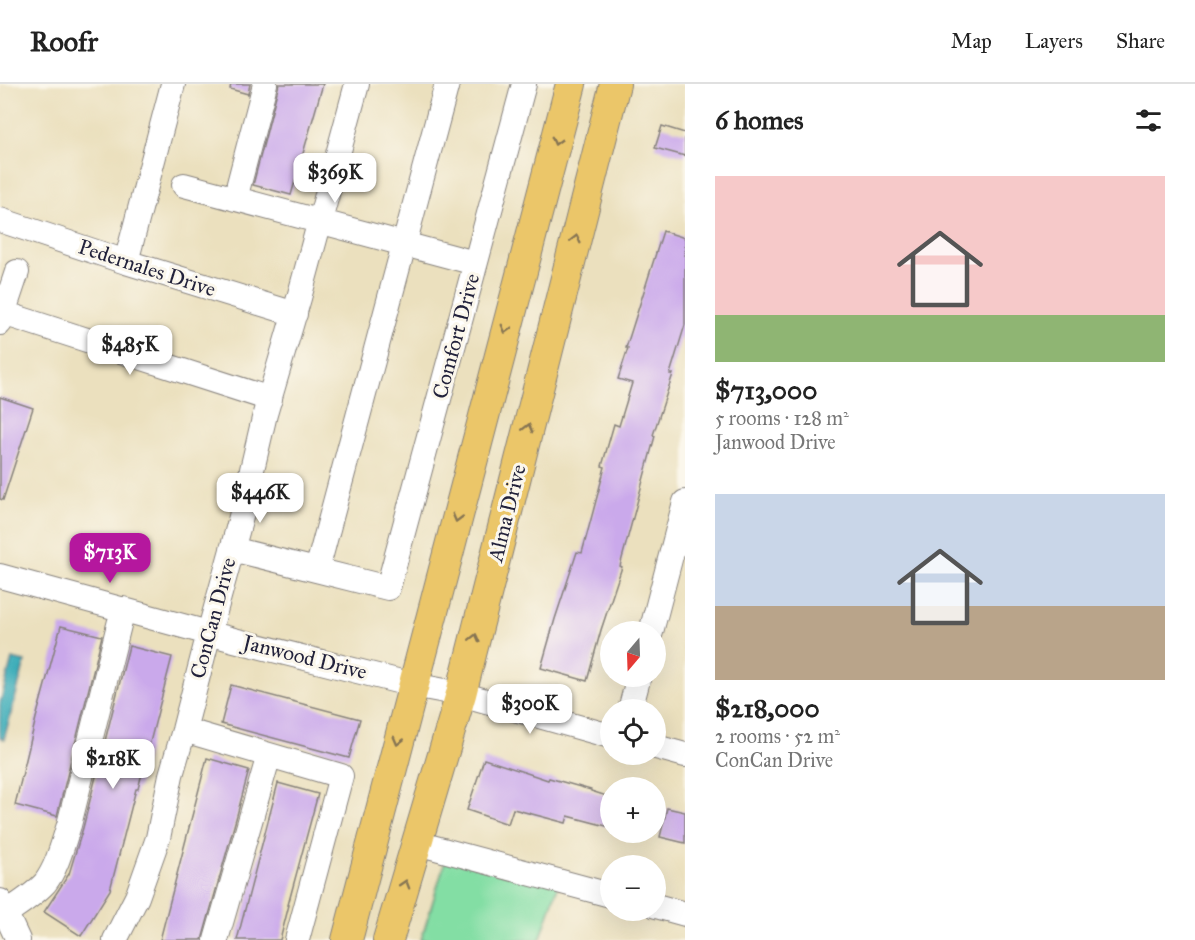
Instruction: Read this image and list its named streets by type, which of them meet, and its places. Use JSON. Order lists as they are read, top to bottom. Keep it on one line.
{"streets":{"main road":["Alma Drive"],"street":["Pedernales Drive","Comfort Drive","ConCan Drive","Janwood Drive"]},"crossings":[["Pedernales Drive","ConCan Drive"],["Alma Drive","Janwood Drive"],["ConCan Drive","Janwood Drive"]],"north":"bottom","page":{"header":"Roofr","nav":["Map","Layers","Share"],"heading":"6 homes","price":["$369K","$485K","$446K","$713K","$300K","$218K"],"list":[{"name":"$713,000","note":"5 rooms · 128 m² · Janwood Drive"},{"name":"$218,000","note":"2 rooms · 52 m² · ConCan Drive"}],"map_buttons":["+","−"]}}
